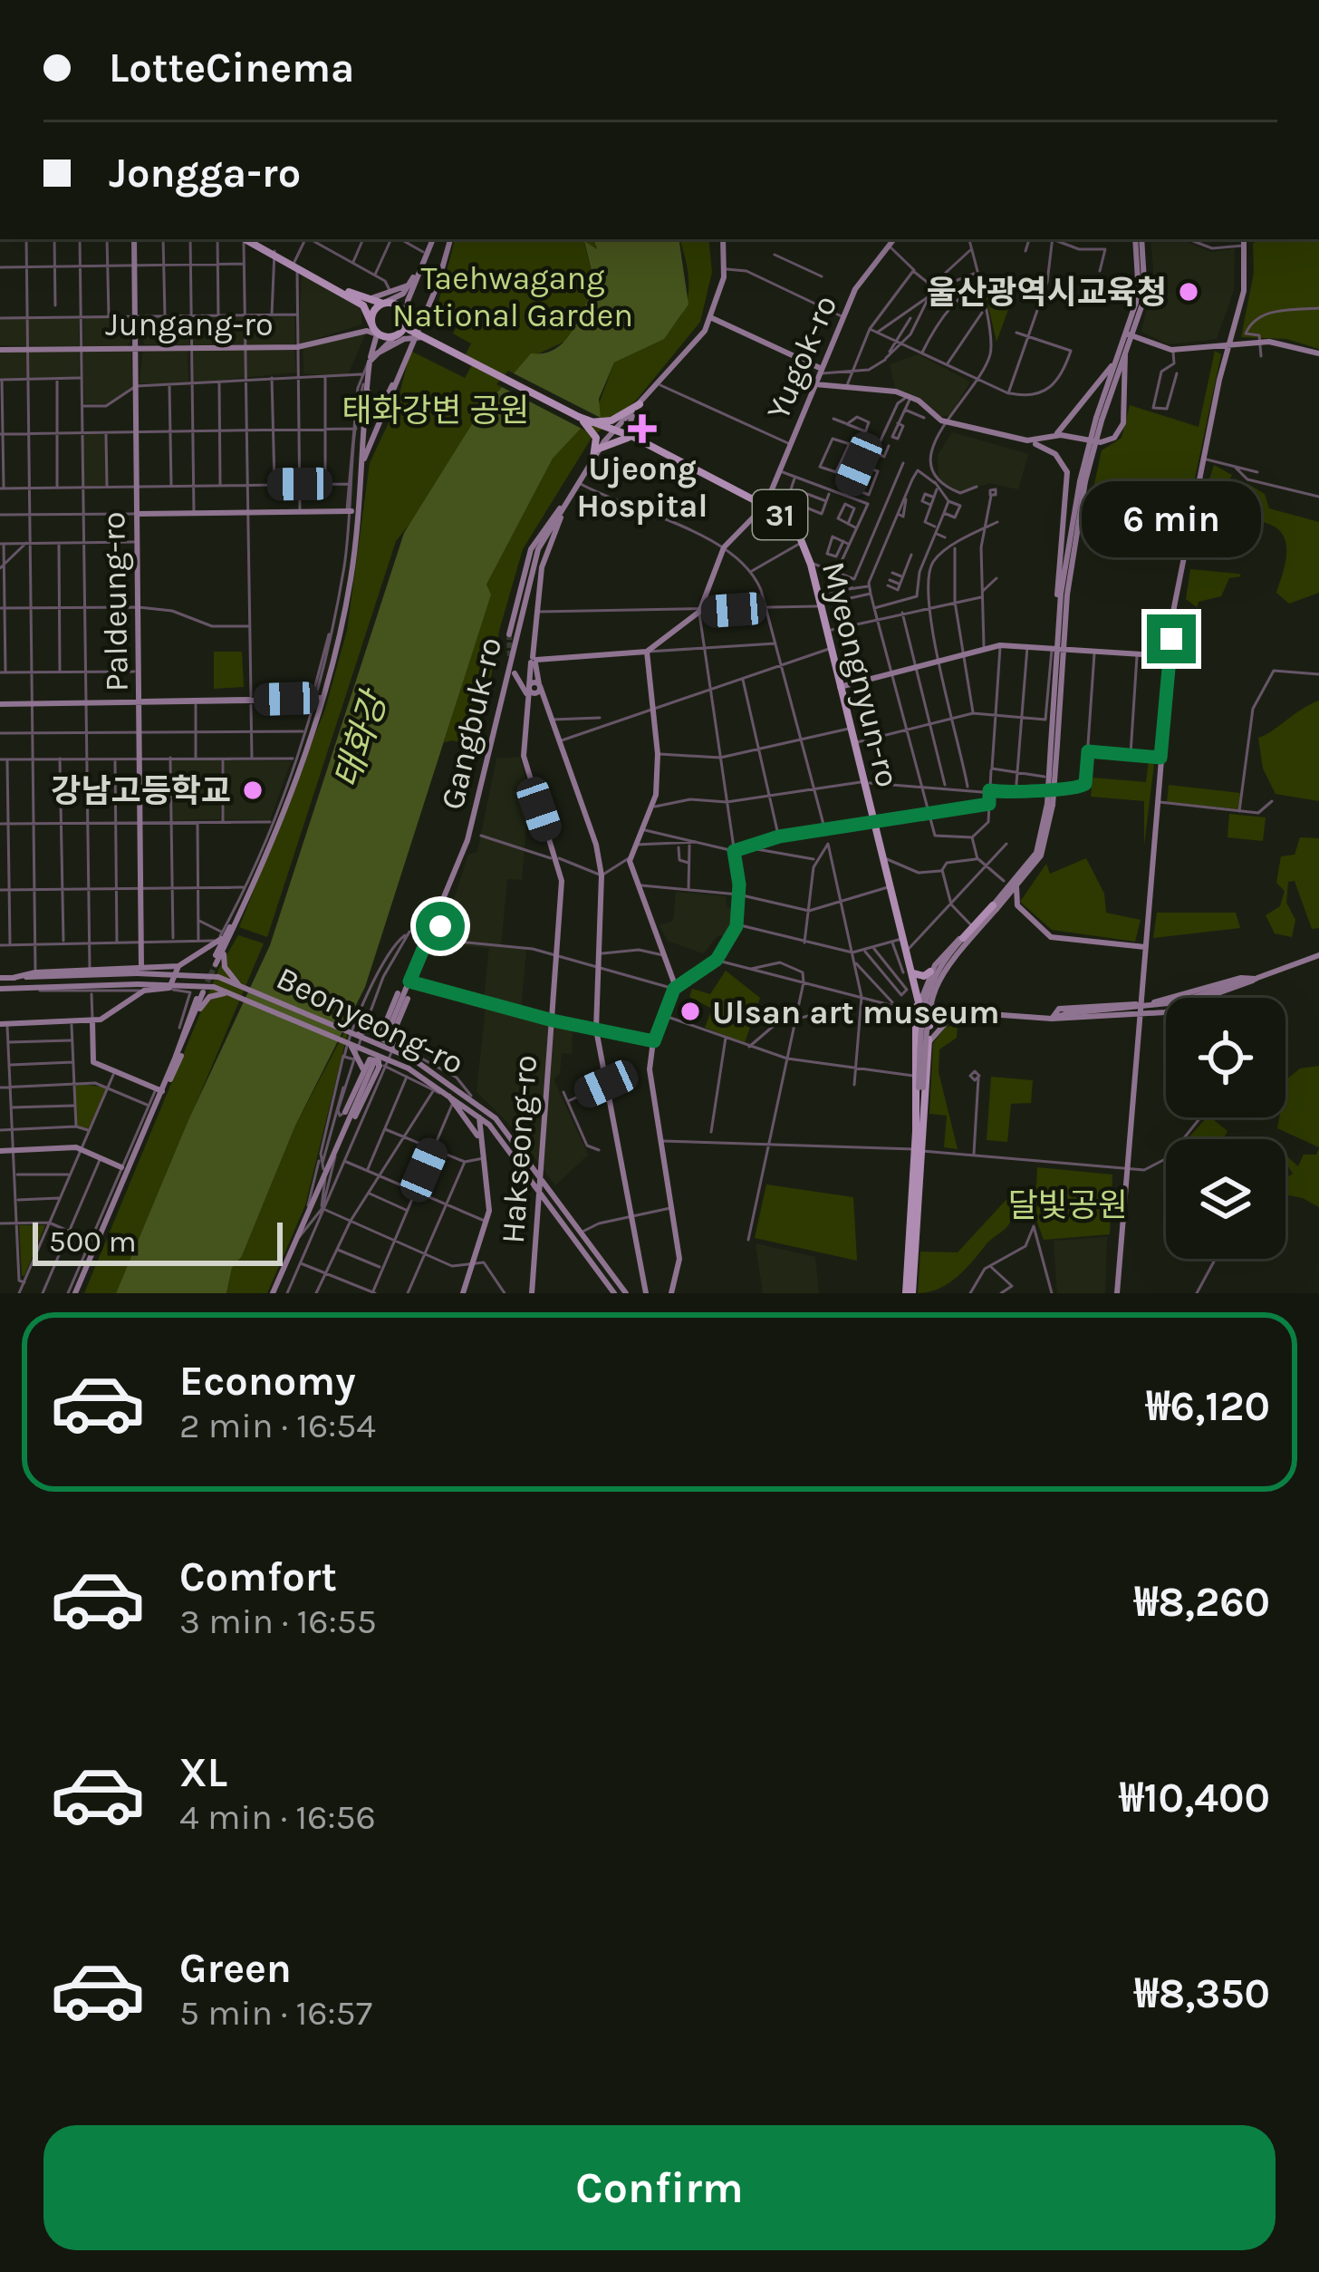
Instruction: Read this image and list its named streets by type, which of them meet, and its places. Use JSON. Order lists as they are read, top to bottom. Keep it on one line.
{"streets":{"main road":["Jungang-ro","Yugok-ro","31","Paldeung-ro","Myeongnyun-ro","Gangbuk-ro","Beonyeong-ro","Hakseong-ro"]},"crossings":[["Jungang-ro","Paldeung-ro"],["Yugok-ro","Myeongnyun-ro"],["Paldeung-ro","Beonyeong-ro"],["Myeongnyun-ro","Gangbuk-ro"],["Beonyeong-ro","Hakseong-ro"]],"water":["태화강"],"parks":["Taehwagang National Garden","태화강변 공원","달빛공원"],"places":{"other":["울산광역시교육청","강남고등학교","Ulsan art museum"],"health":["Ujeong Hospital"]},"scale_bar":"500 m","page":{"banner":["LotteCinema","Jongga-ro"],"bubble":"6 min","scale":"500 m","list":[{"name":"Economy","note":"2 min · 16:54","value":"₩6,120"},{"name":"Comfort","note":"3 min · 16:55","value":"₩8,260"},{"name":"XL","note":"4 min · 16:56","value":"₩10,400"},{"name":"Green","note":"5 min · 16:57","value":"₩8,350"}],"buttons":"Confirm"}}
